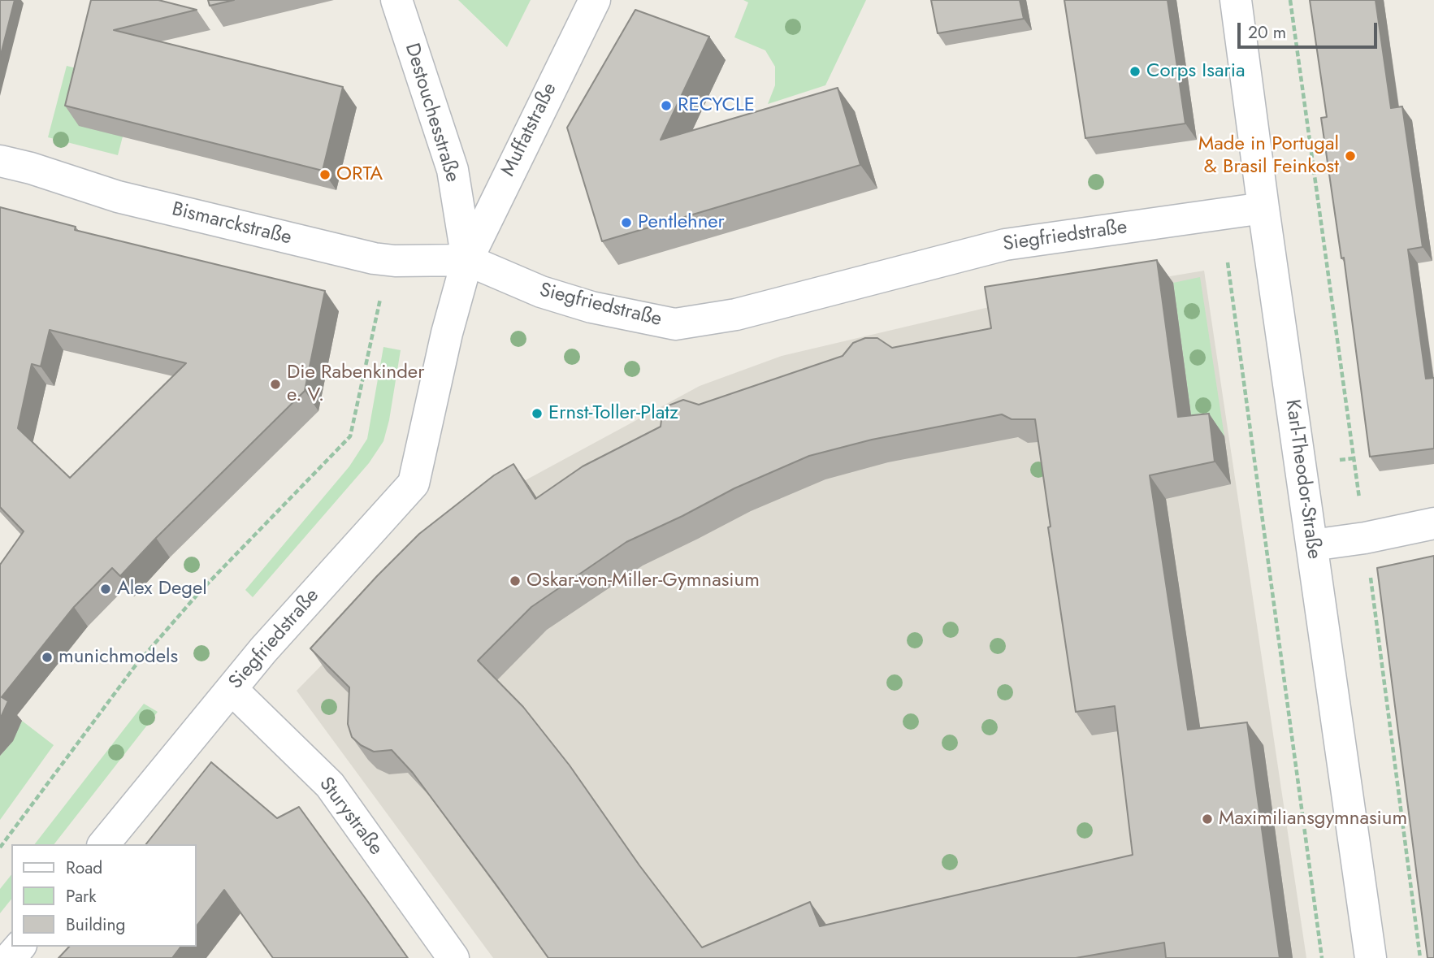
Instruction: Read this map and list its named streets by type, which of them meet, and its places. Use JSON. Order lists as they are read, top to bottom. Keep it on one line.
{"streets":{"street":["Destouchesstraße","Muffatstraße","Bismarckstraße","Siegfriedstraße","Karl-Theodor-Straße","Sturystraße"]},"crossings":[["Destouchesstraße","Muffatstraße"],["Destouchesstraße","Bismarckstraße"],["Destouchesstraße","Siegfriedstraße"],["Muffatstraße","Bismarckstraße"],["Muffatstraße","Siegfriedstraße"],["Bismarckstraße","Siegfriedstraße"],["Siegfriedstraße","Karl-Theodor-Straße"],["Siegfriedstraße","Sturystraße"]],"places":["Corps Isaria","RECYCLE","Made in Portugal & Brasil Feinkost","ORTA","Pentlehner","Die Rabenkinder e. V.","Ernst-Toller-Platz","Oskar-von-Miller-Gymnasium","Alex Degel","munichmodels","Maximiliansgymnasium"],"legend":["Road","Park","Building"],"scale_bar":"20 m"}
